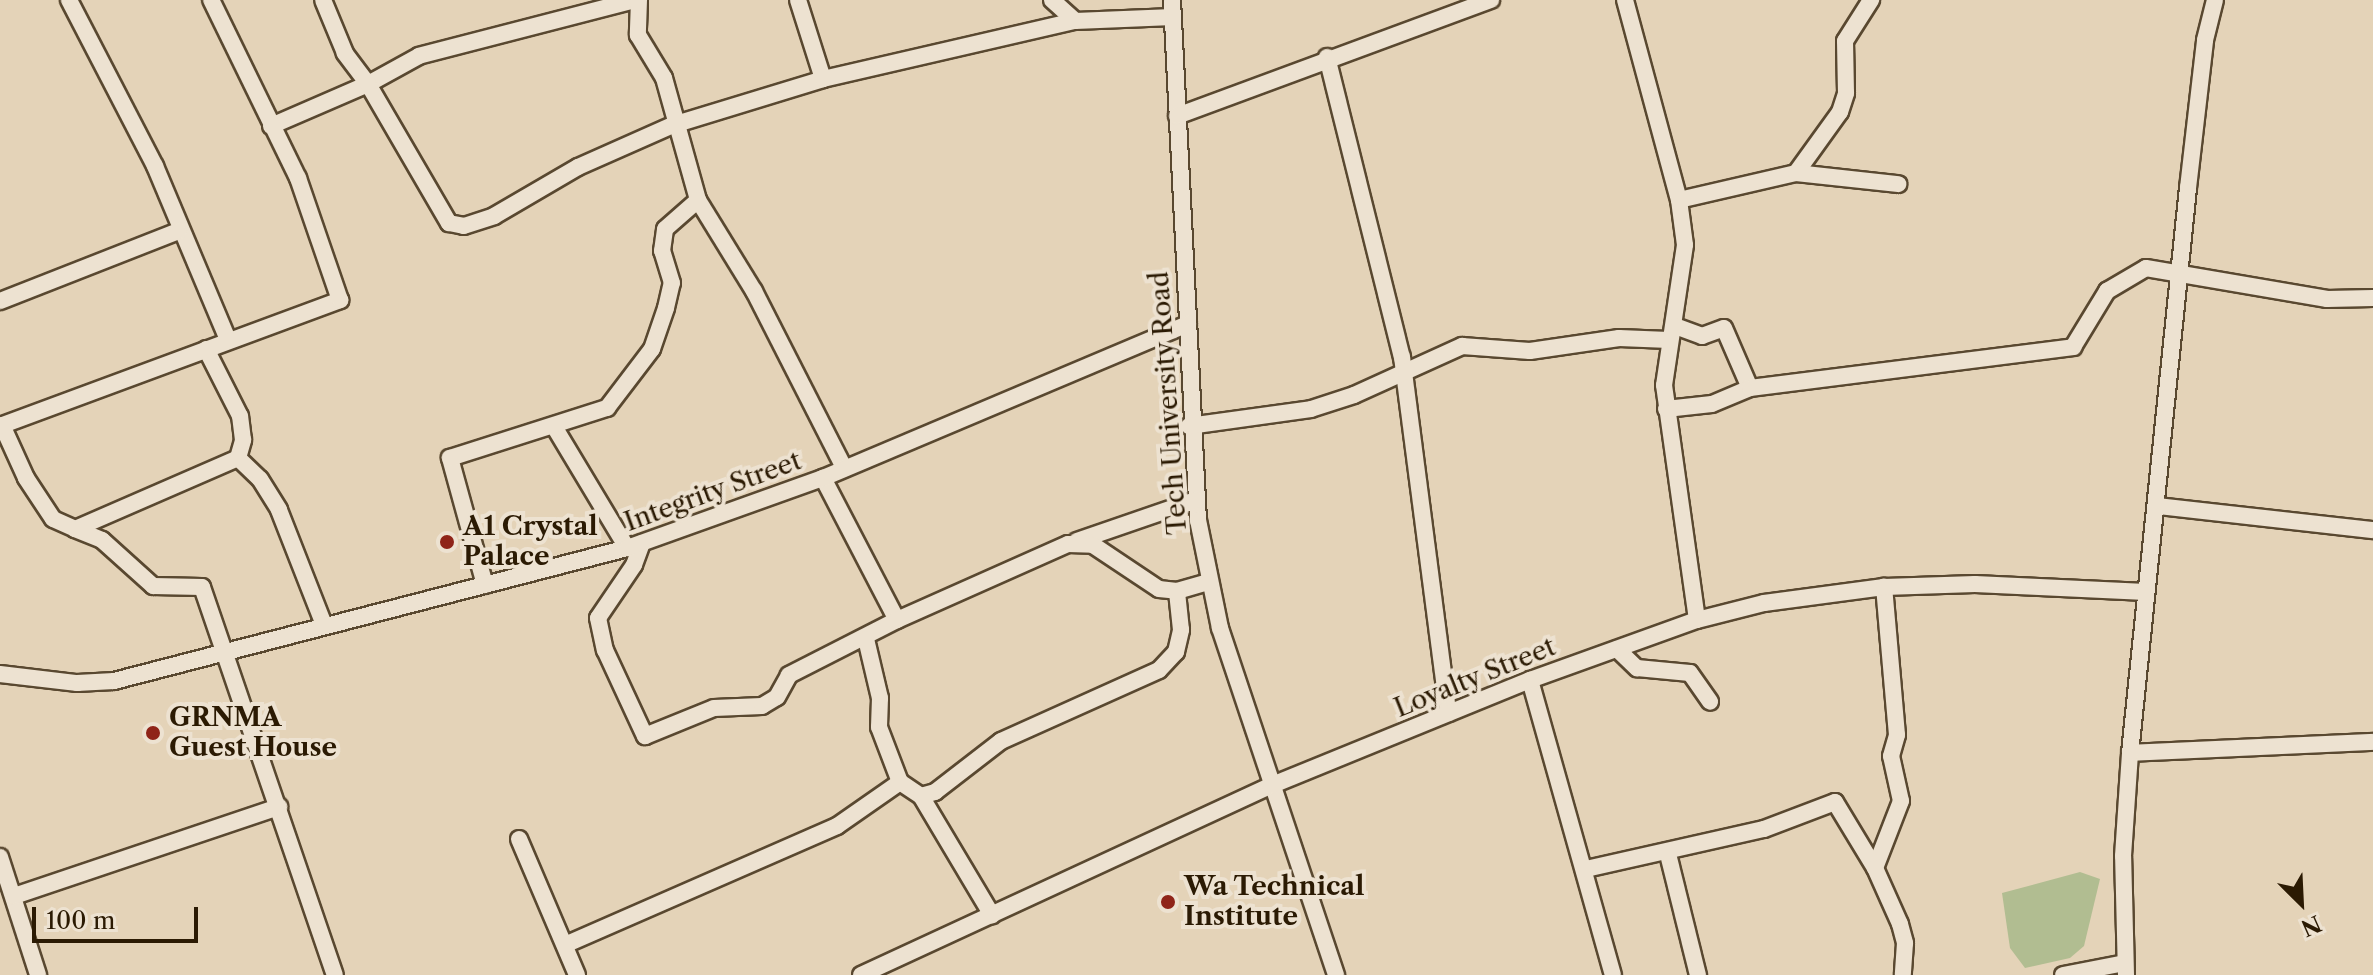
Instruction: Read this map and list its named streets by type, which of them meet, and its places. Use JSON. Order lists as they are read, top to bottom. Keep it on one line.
{"streets":{"street":["Tech University Road","Integrity Street","Loyalty Street"]},"crossings":[["Tech University Road","Integrity Street"],["Tech University Road","Loyalty Street"]],"places":["A1 Crystal Palace","GRNMA Guest House","Wa Technical Institute"],"scale_bar":"100 m","north":"bottom right"}
